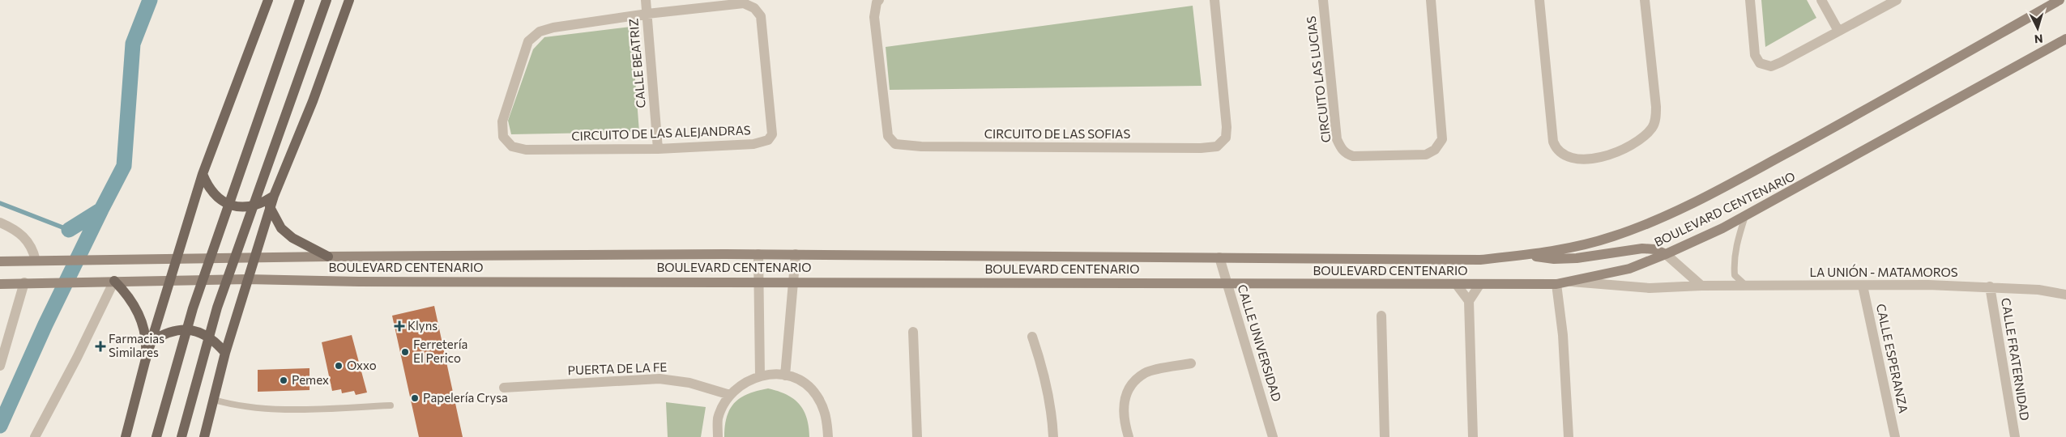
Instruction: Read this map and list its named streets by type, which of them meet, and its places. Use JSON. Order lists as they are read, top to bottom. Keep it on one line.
{"streets":{"main road":["BOULEVARD CENTENARIO"],"street":["CALLE BEATRIZ","CIRCUITO LAS LUCIAS","CIRCUITO DE LAS ALEJANDRAS","CIRCUITO DE LAS SOFIAS","LA UNIÓN - MATAMOROS","CALLE UNIVERSIDAD","CALLE ESPERANZA","CALLE FRATERNIDAD","PUERTA DE LA FE"]},"crossings":[["CALLE BEATRIZ","CIRCUITO DE LAS ALEJANDRAS"],["BOULEVARD CENTENARIO","LA UNIÓN - MATAMOROS"],["BOULEVARD CENTENARIO","CALLE UNIVERSIDAD"],["LA UNIÓN - MATAMOROS","CALLE ESPERANZA"],["LA UNIÓN - MATAMOROS","CALLE FRATERNIDAD"]],"places":{"health":["Klyns","Farmacias Similares"],"other":["Ferretería El Perico","Oxxo","Pemex","Papelería Crysa"]},"north":"bottom"}
